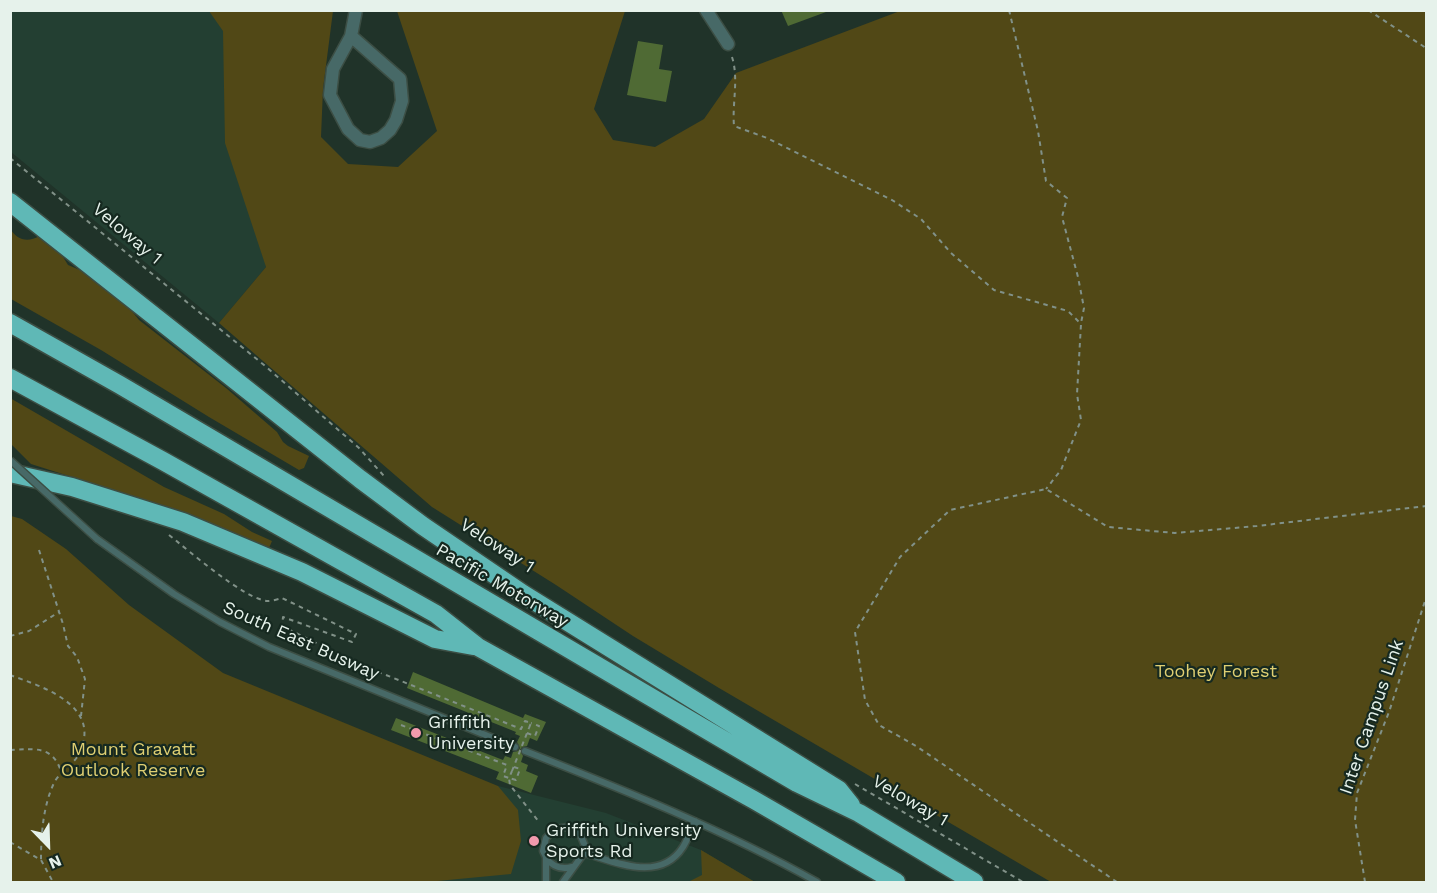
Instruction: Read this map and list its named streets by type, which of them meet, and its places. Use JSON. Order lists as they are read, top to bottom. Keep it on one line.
{"streets":{"highway":["Pacific Motorway"],"lane":["South East Busway"],"path":["Veloway 1","Inter Campus Link"]},"parks":["Toohey Forest","Mount Gravatt Outlook Reserve"],"places":["Griffith University","Griffith University Sports Rd"],"north":"bottom right"}
